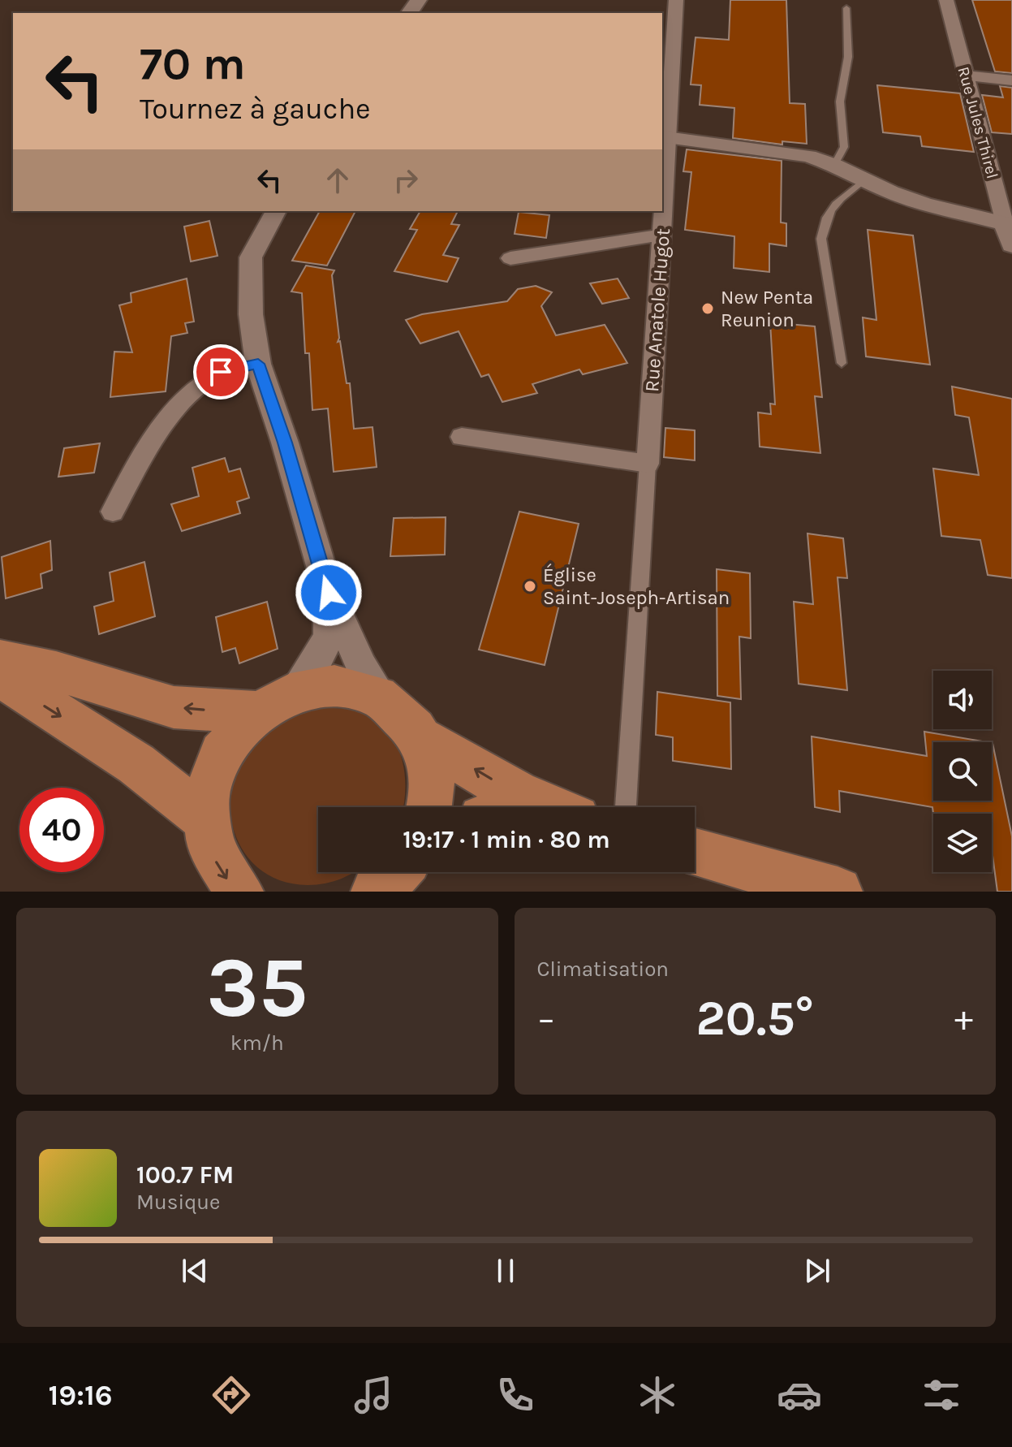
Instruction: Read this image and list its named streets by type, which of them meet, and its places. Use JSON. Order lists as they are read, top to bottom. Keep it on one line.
{"streets":{"street":["Rue Jules Thirel","Rue Anatole Hugot"]},"places":["New Penta Reunion","Église Saint-Joseph-Artisan"],"page":{"turn":["70 m","Tournez à gauche"],"limit":"40","trip":"19:17 · 1 min · 80 m","tile":[["35","km/h"],"Climatisation"],"heat":["−","20.5°","+"],"song":["100.7 FM","Musique"],"tabs":"19:16"}}
